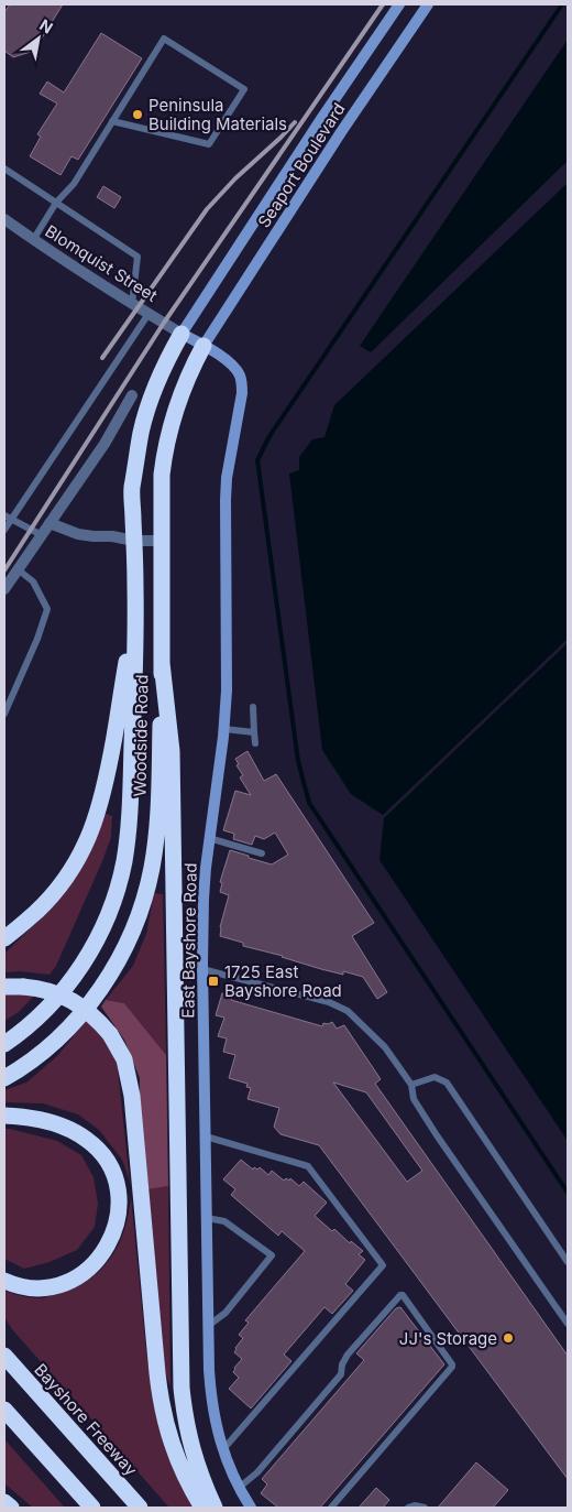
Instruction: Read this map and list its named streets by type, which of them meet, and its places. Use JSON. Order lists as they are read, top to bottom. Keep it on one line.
{"streets":{"highway":["Woodside Road","Bayshore Freeway"],"street":["Seaport Boulevard","Blomquist Street","East Bayshore Road"]},"crossings":[["Seaport Boulevard","Blomquist Street"],["Seaport Boulevard","Woodside Road"],["Seaport Boulevard","East Bayshore Road"],["Blomquist Street","Woodside Road"],["Blomquist Street","East Bayshore Road"],["Woodside Road","East Bayshore Road"]],"places":{"other":["Peninsula Building Materials","JJ's Storage"],"transit":["1725 East Bayshore Road"]},"north":"top right"}
